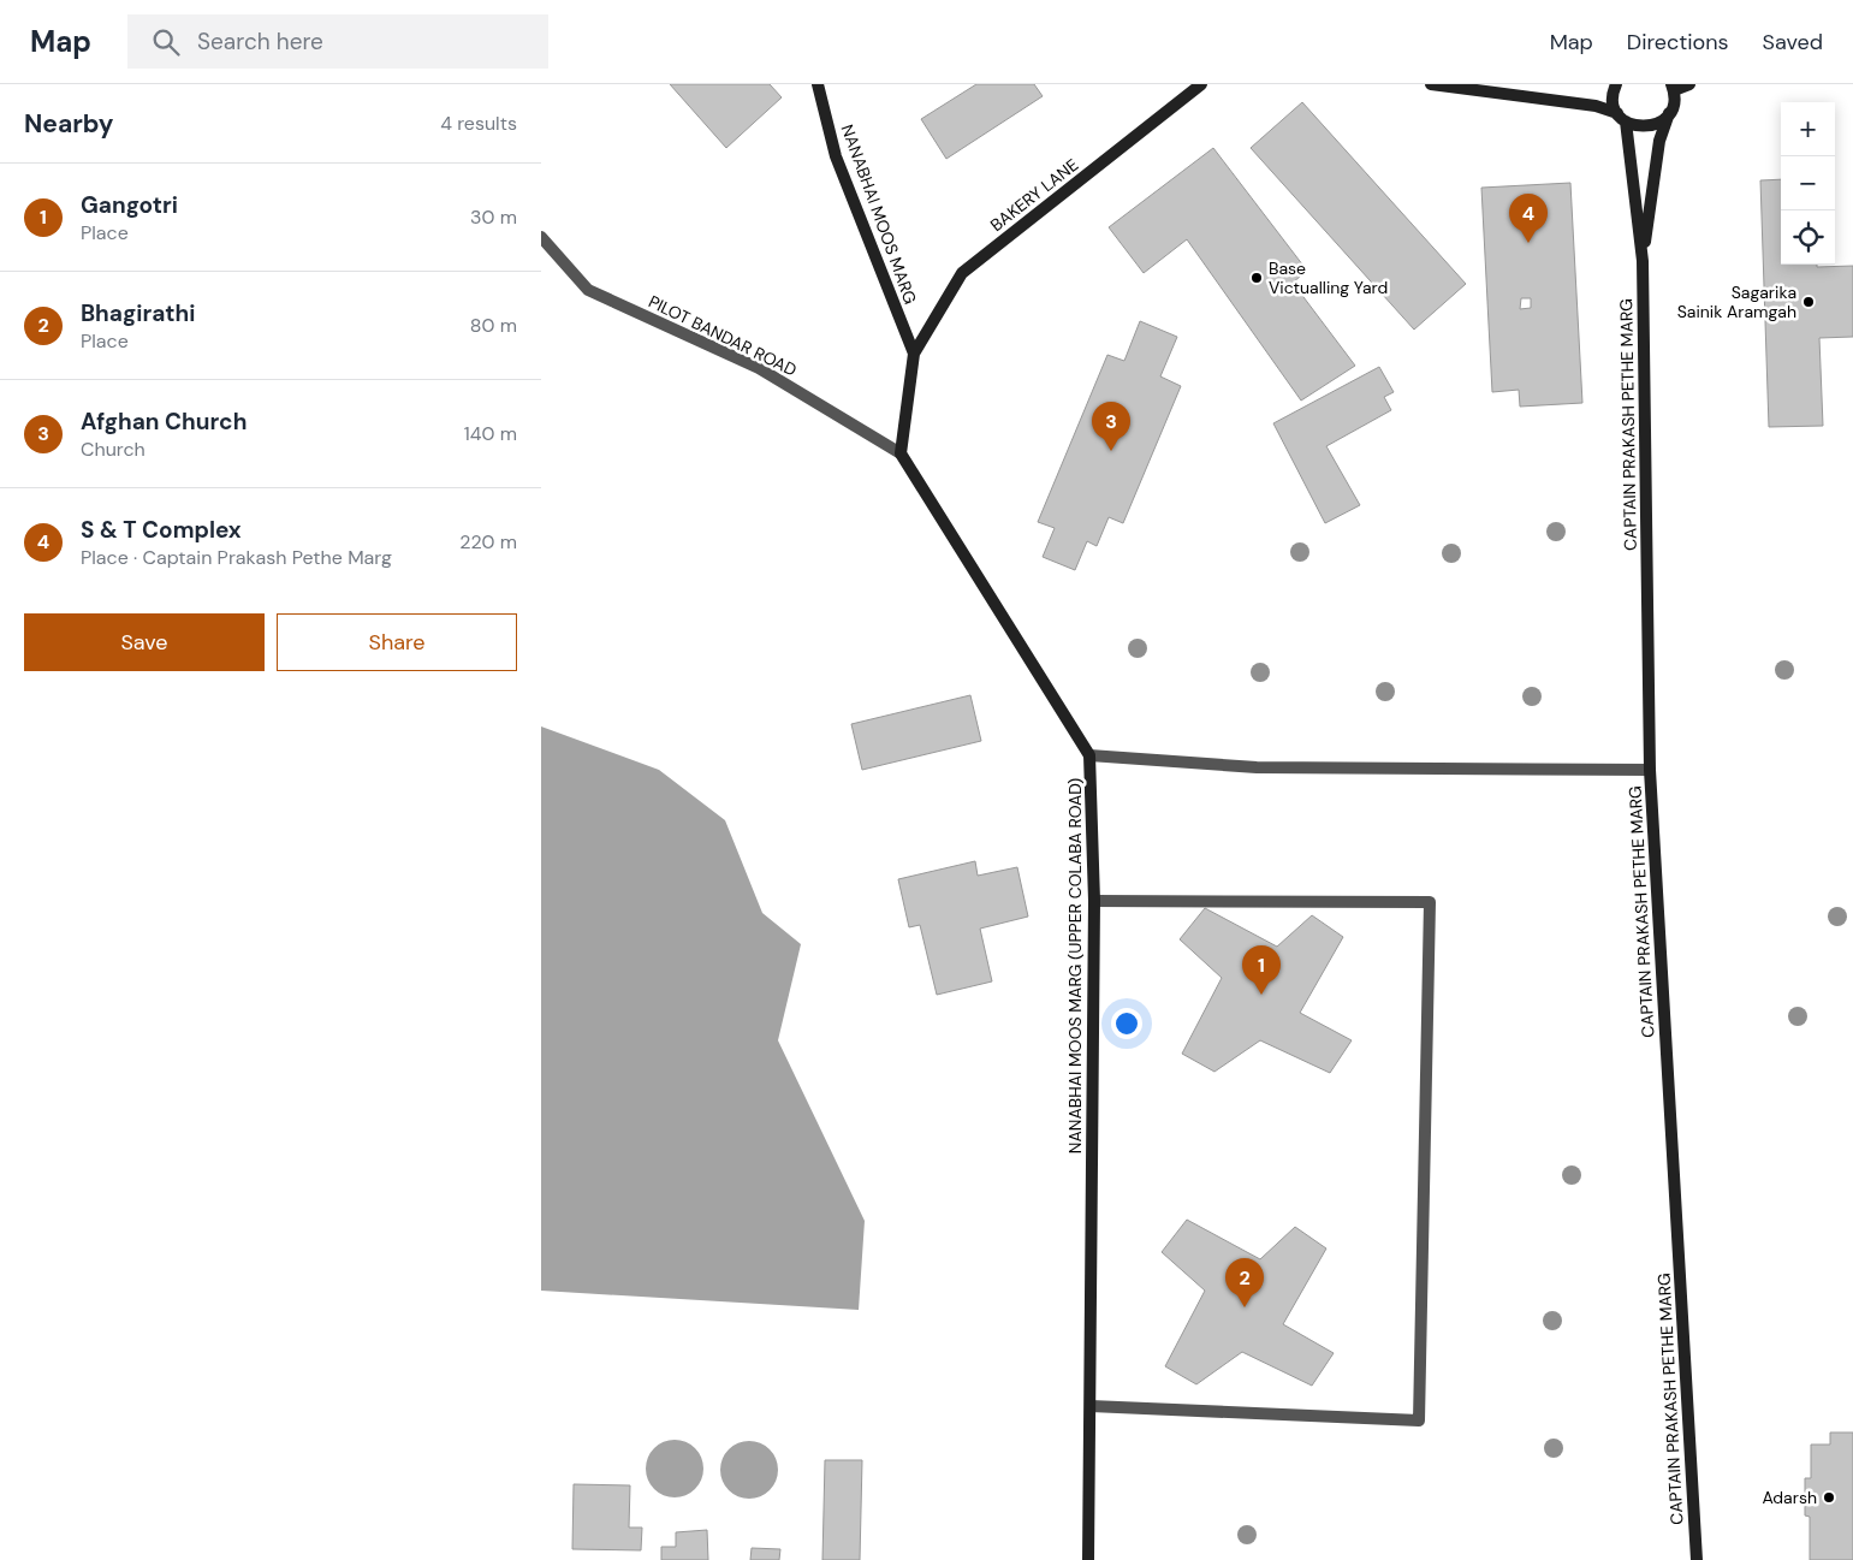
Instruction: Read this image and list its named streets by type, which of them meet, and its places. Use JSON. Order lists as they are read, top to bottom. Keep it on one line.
{"streets":{"main road":["BAKERY LANE","NANABHAI MOOS MARG","CAPTAIN PRAKASH PETHE MARG","NANABHAI MOOS MARG (UPPER COLABA ROAD)"],"street":["PILOT BANDAR ROAD"]},"crossings":[["BAKERY LANE","NANABHAI MOOS MARG"],["PILOT BANDAR ROAD","NANABHAI MOOS MARG (UPPER COLABA ROAD)"]],"places":["Base Victualling Yard","Sagarika Sainik Aramgah","Adarsh"],"page":{"header":"Map","search":"Search here","nav":["Map","Directions","Saved"],"heading":["Nearby","4 results"],"map_buttons":["+","−"],"list":[{"mark":"1","name":"Gangotri","note":"Place","value":"30 m"},{"mark":"2","name":"Bhagirathi","note":"Place","value":"80 m"},{"mark":"3","name":"Afghan Church","note":"Church","value":"140 m"},{"mark":"4","name":"S & T Complex","note":"Place · Captain Prakash Pethe Marg","value":"220 m"}],"pins":["4","3","1","2"],"buttons":["Save","Share"]}}
